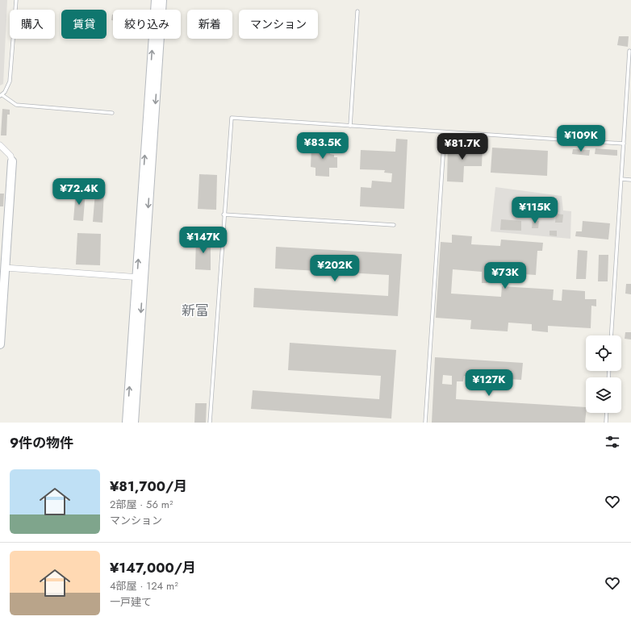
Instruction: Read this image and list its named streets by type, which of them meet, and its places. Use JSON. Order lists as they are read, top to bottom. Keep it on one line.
{"districts":["新富"],"page":{"chip":["購入","賃貸","絞り込み","新着","マンション"],"price":["¥109K","¥83.5K","¥81.7K","¥72.4K","¥115K","¥147K","¥202K","¥73K","¥127K"],"heading":"9件の物件","list":[{"name":"¥81,700/月","note":"2部屋 · 56 m² · マンション"},{"name":"¥147,000/月","note":"4部屋 · 124 m² · 一戸建て"}]}}
